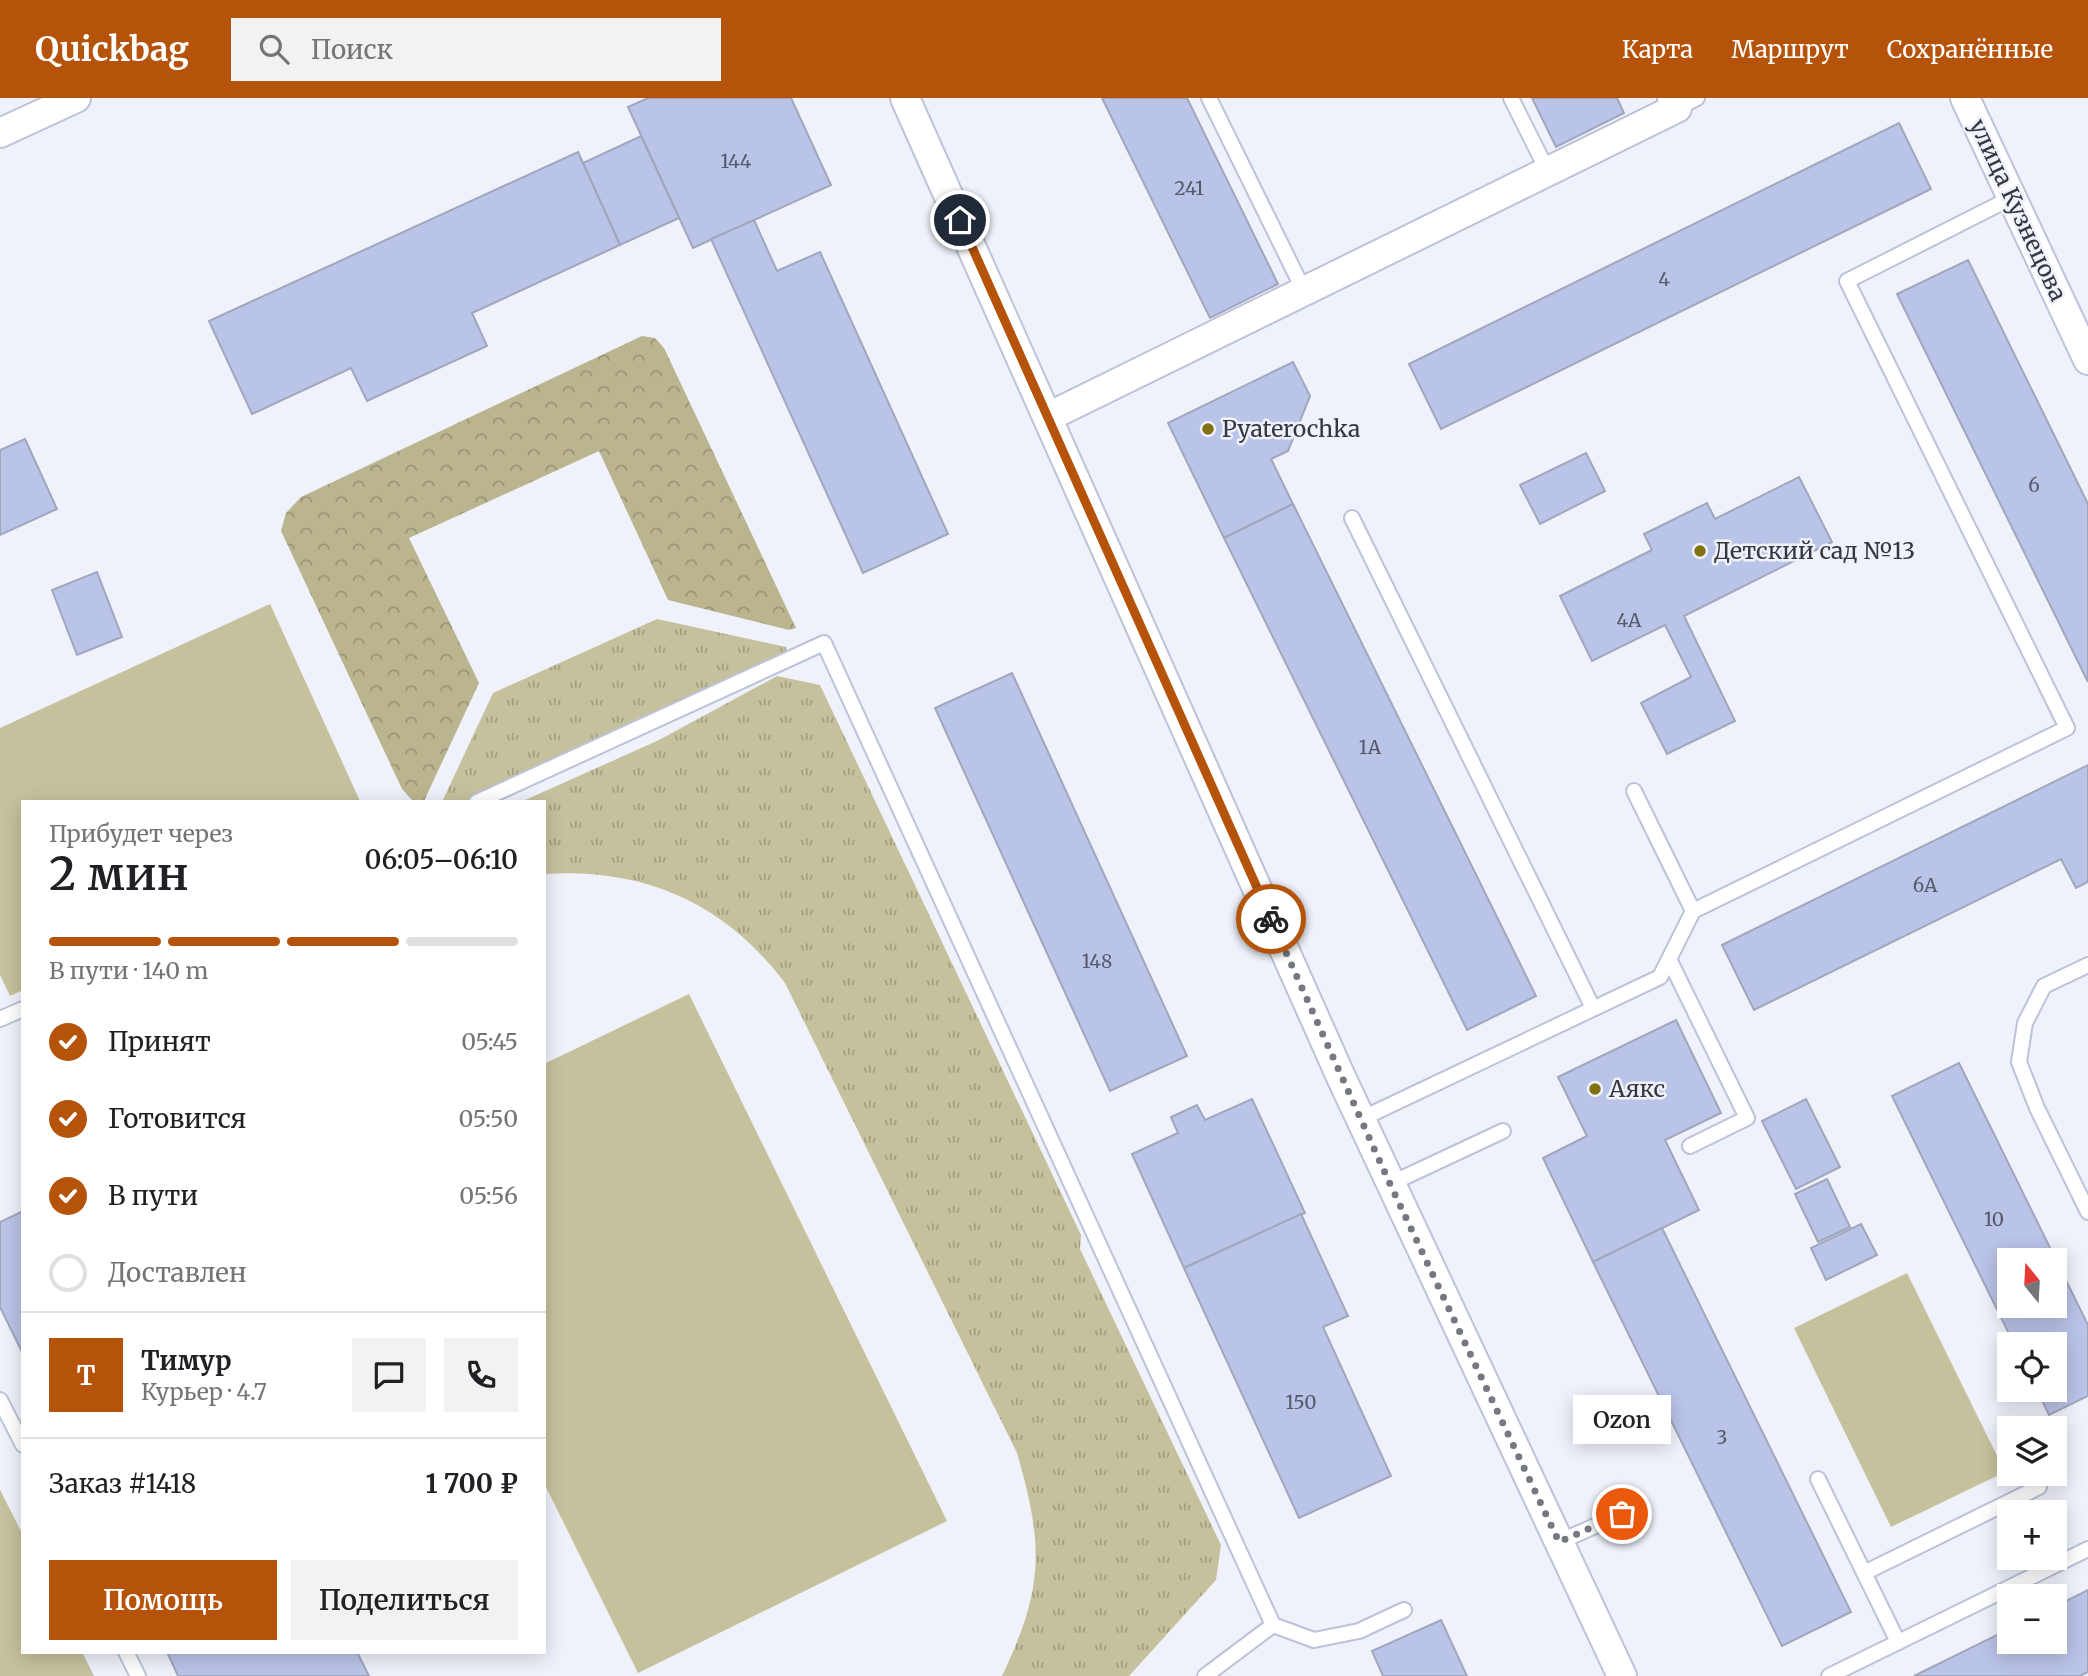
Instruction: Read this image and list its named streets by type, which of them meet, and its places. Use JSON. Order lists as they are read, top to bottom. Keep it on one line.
{"streets":{"street":["улица Кузнецова"]},"places":["Pyaterochka","Детский сад №13","Аякс","Ozon"],"house_numbers":["144","241","4","6","4А","1А","6А","148","10","150","3"],"north":"top","page":{"header":"Quickbag","search":"Поиск","nav":["Карта","Маршрут","Сохранённые"],"heading":["2 мин","Прибудет через","06:05–06:10"],"panel":["Тимур","Курьер · 4.7","Заказ #1418","1 700 ₽"],"bar":"В пути · 140 m","list":[["Принят","05:45"],["Готовится","05:50"],["В пути","05:56"],"Доставлен"],"map_buttons":["+","−"],"round":"Т","bubble":"Ozon","buttons":["Помощь","Поделиться"]}}
